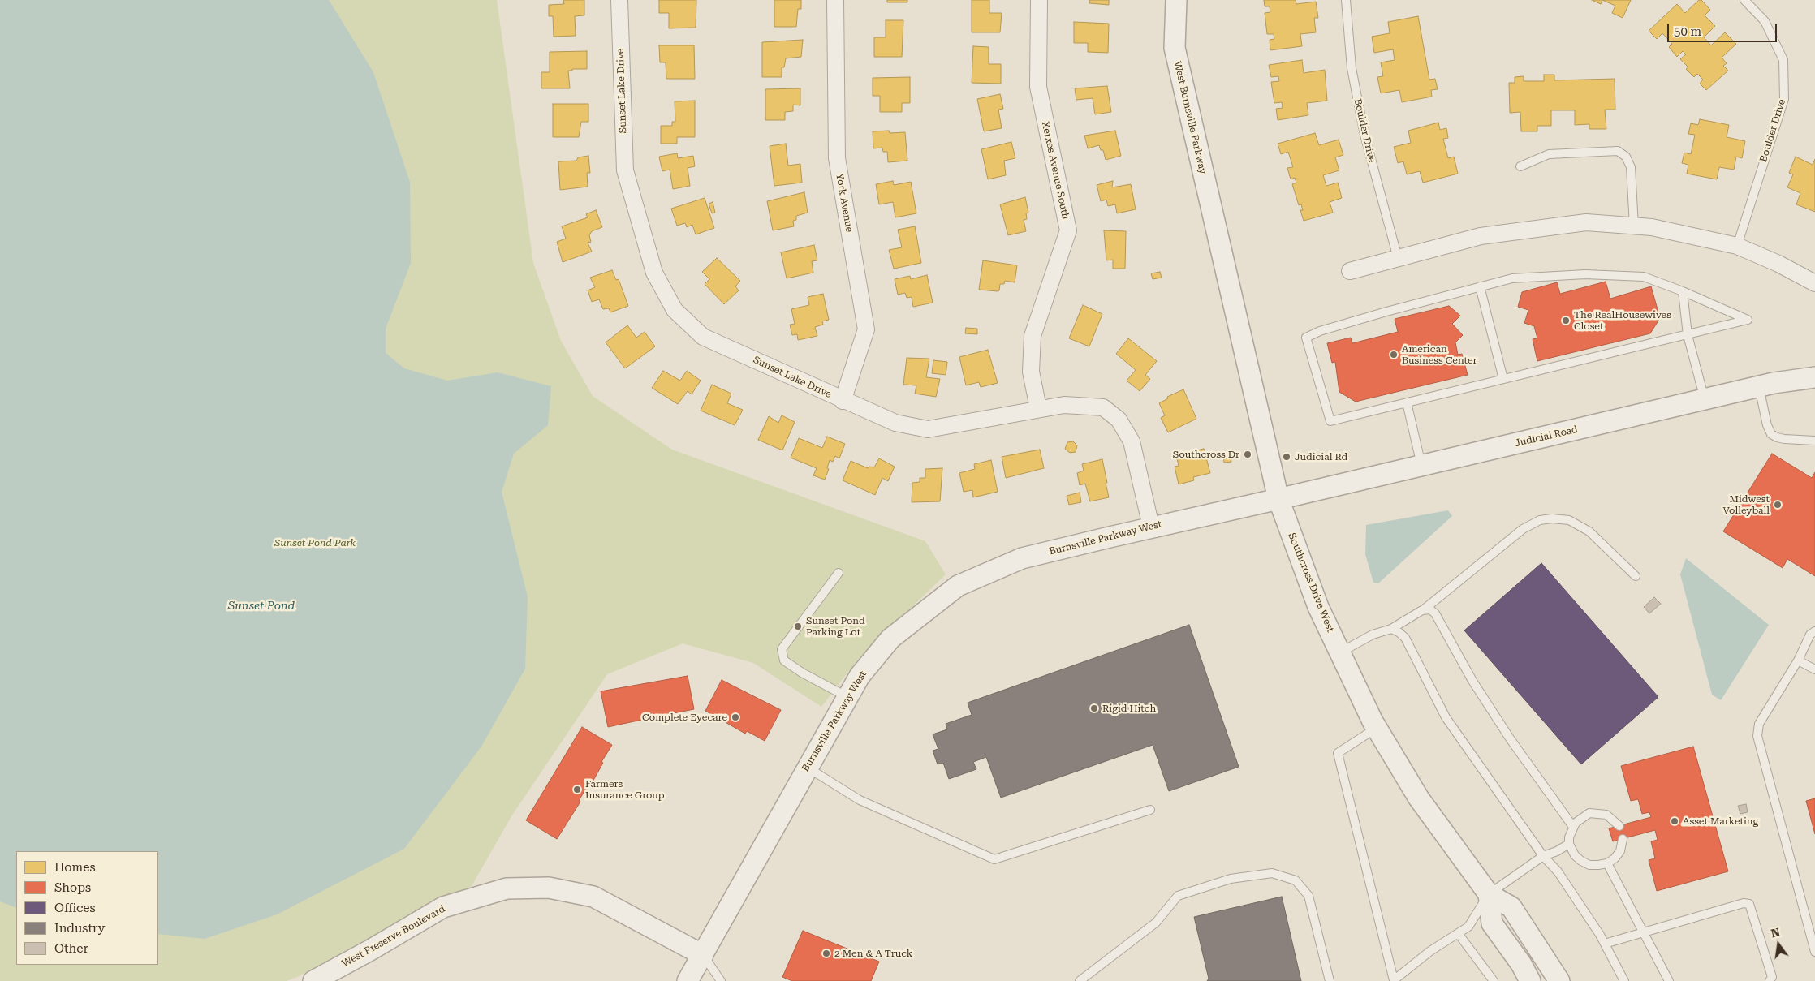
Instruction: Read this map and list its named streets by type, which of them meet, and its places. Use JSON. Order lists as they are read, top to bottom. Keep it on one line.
{"streets":{"street":["Sunset Lake Drive","West Burnsville Parkway","Xerxes Avenue South","York Avenue","Judicial Road","Burnsville Parkway West","Southcross Drive West","West Preserve Boulevard"],"lane":["Boulder Drive"]},"crossings":[["Sunset Lake Drive","Xerxes Avenue South"],["Sunset Lake Drive","York Avenue"],["Sunset Lake Drive","Burnsville Parkway West"],["West Burnsville Parkway","Southcross Drive West"],["Judicial Road","Burnsville Parkway West"],["Judicial Road","Southcross Drive West"],["Burnsville Parkway West","Southcross Drive West"],["Burnsville Parkway West","West Preserve Boulevard"]],"water":["Sunset Pond"],"parks":["Sunset Pond Park"],"places":["The RealHousewives Closet","American Business Center","Southcross Dr","Judicial Rd","Midwest Volleyball","Sunset Pond Parking Lot","Rigid Hitch","Complete Eyecare","Farmers Insurance Group","Asset Marketing","2 Men & A Truck"],"legend":["Homes","Shops","Offices","Industry","Other"],"scale_bar":"50 m","north":"top"}
